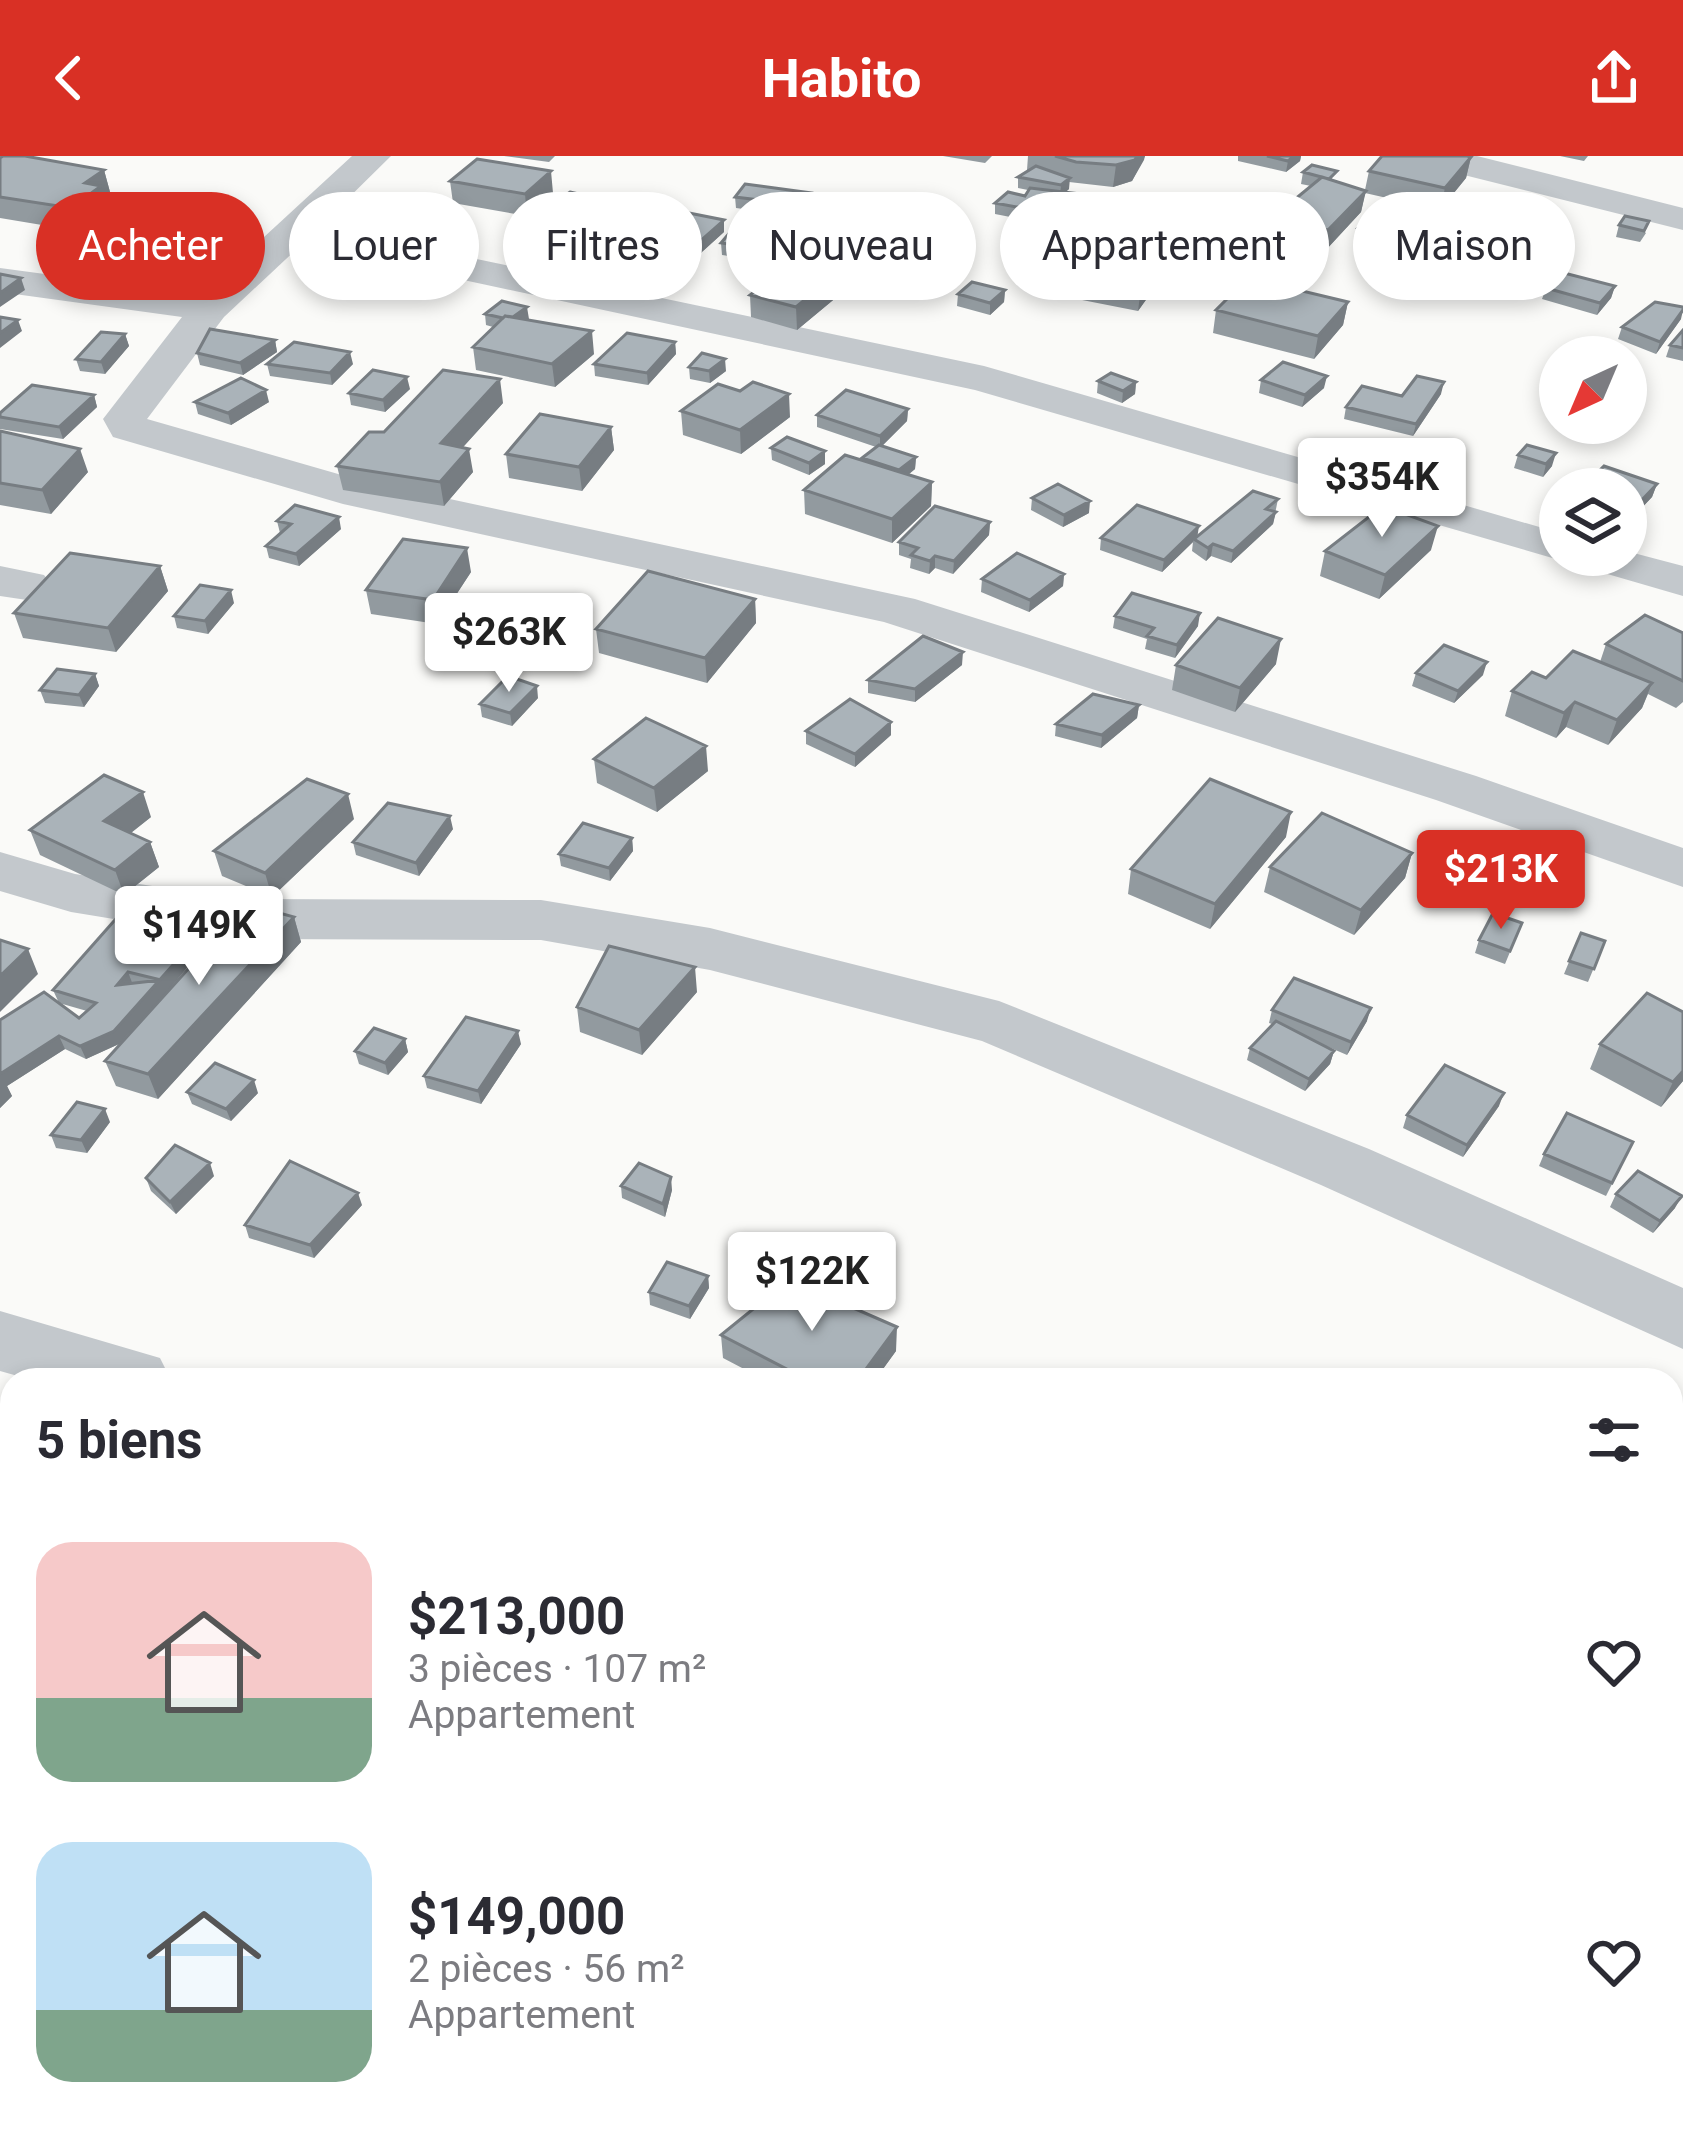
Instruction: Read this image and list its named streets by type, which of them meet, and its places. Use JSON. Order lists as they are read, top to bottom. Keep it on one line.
{"north":"bottom left","page":{"header":"Habito","chip":["Acheter","Louer","Filtres","Nouveau","Appartement","Maison"],"price":["$354K","$263K","$213K","$149K","$122K"],"heading":"5 biens","list":[{"name":"$213,000","note":"3 pièces · 107 m² · Appartement"},{"name":"$149,000","note":"2 pièces · 56 m² · Appartement"}]}}
